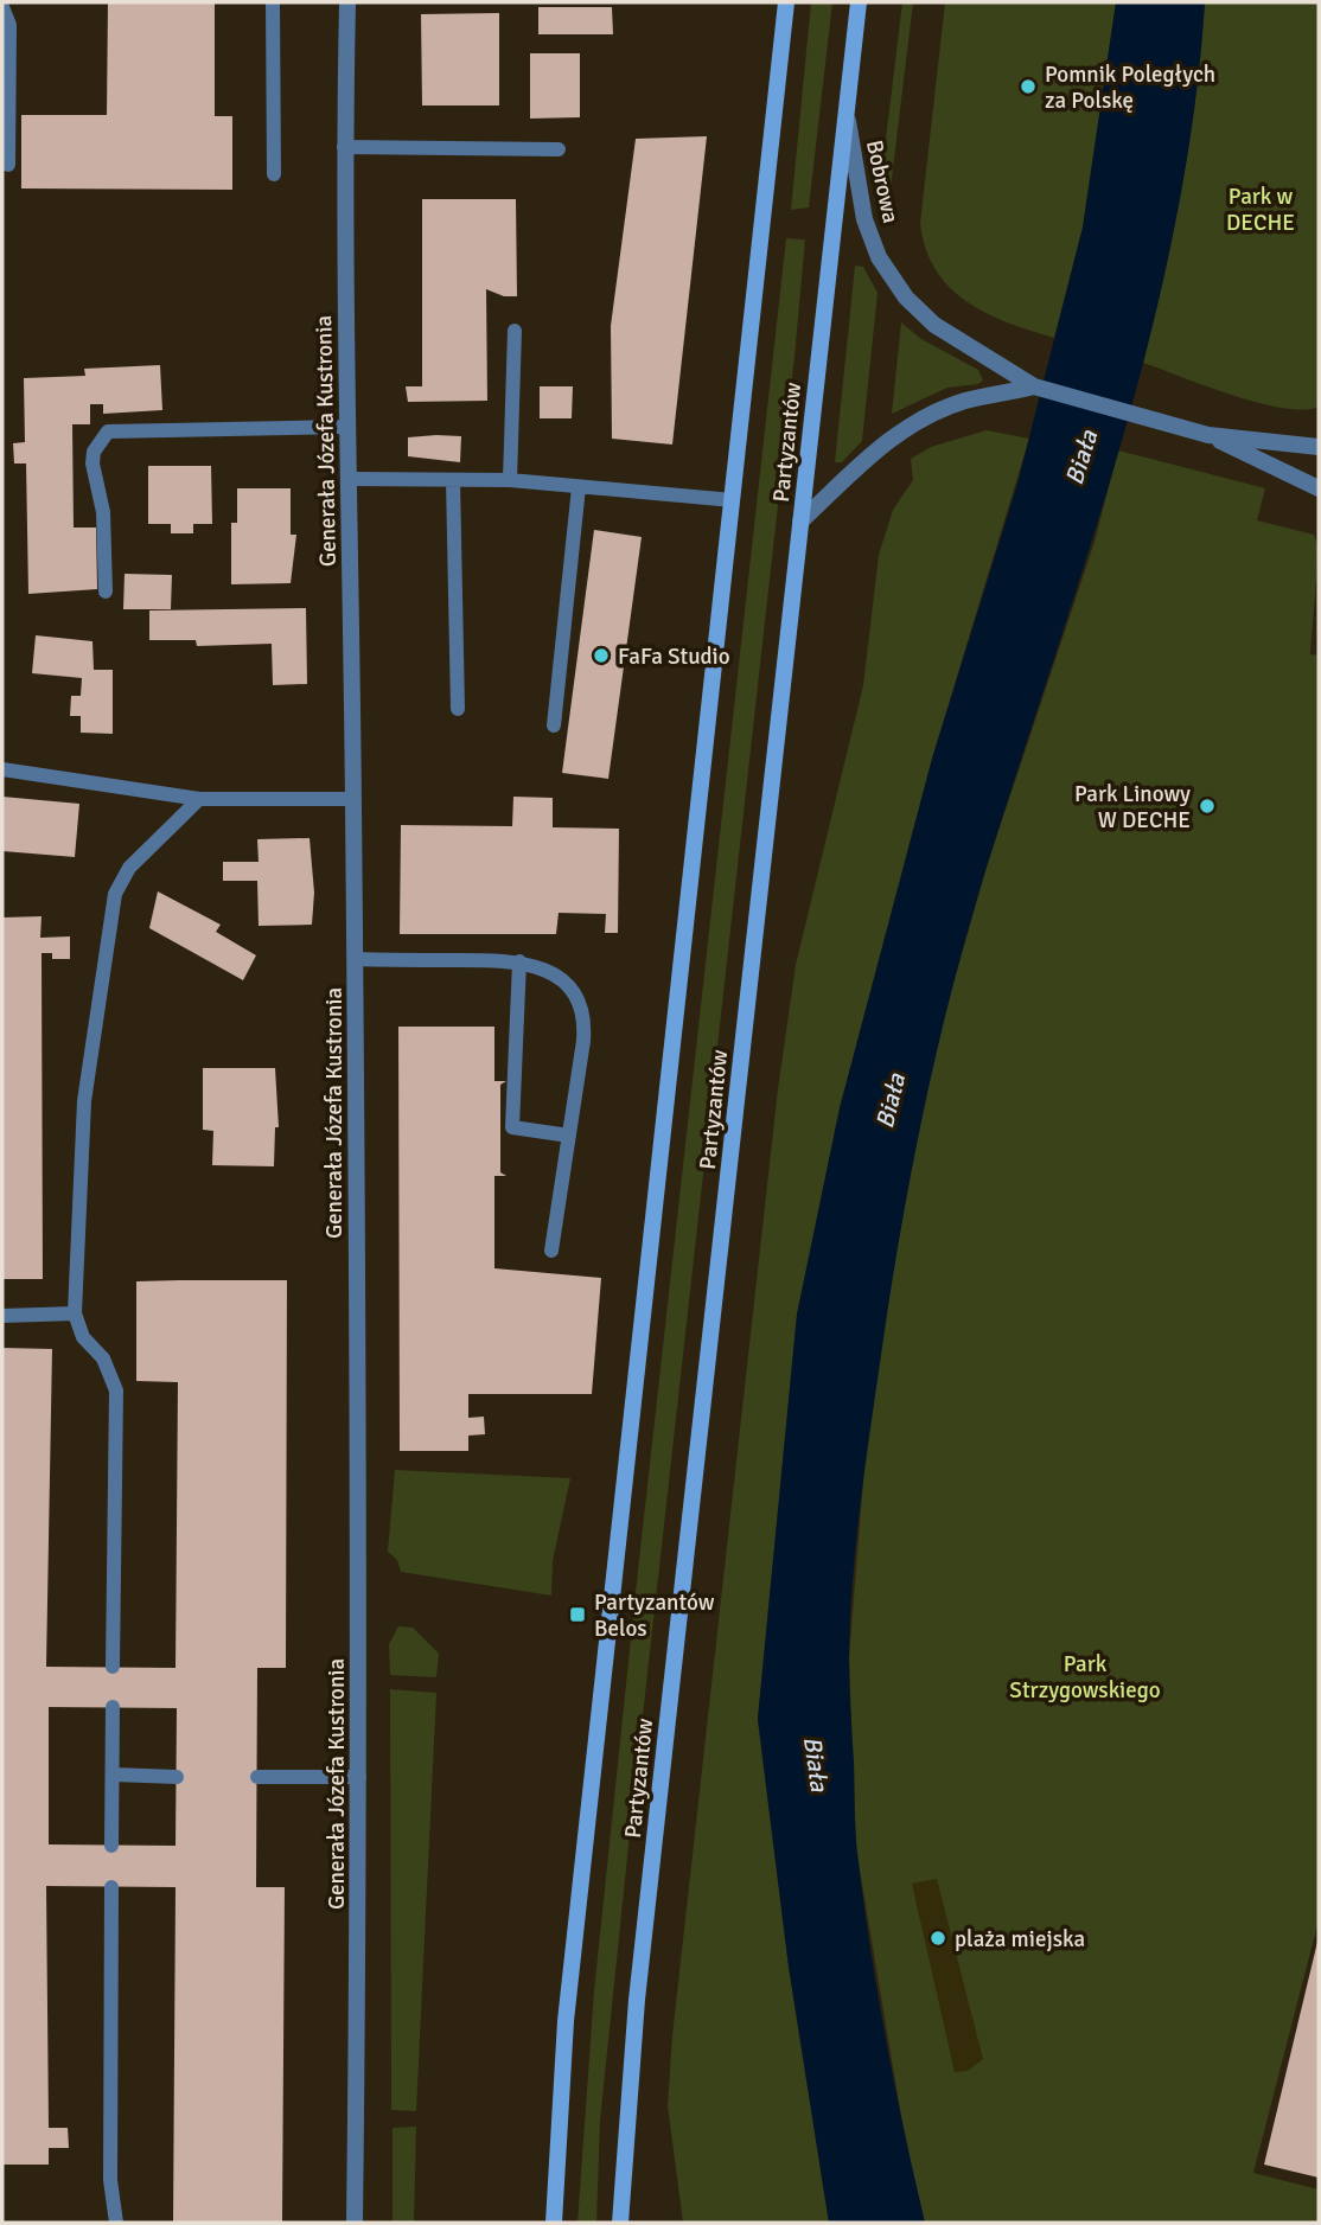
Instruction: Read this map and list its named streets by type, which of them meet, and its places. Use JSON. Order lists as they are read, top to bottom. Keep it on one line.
{"streets":{"main road":["Partyzantów"],"street":["Bobrowa","Generała Józefa Kustronia"]},"crossings":[["Bobrowa","Partyzantów"]],"water":["Biała"],"parks":["Park w DECHE","Park Strzygowskiego"],"places":{"other":["Pomnik Poległych za Polskę","FaFa Studio","Park Linowy W DECHE","plaża miejska"],"transit":["Partyzantów Belos"]}}
